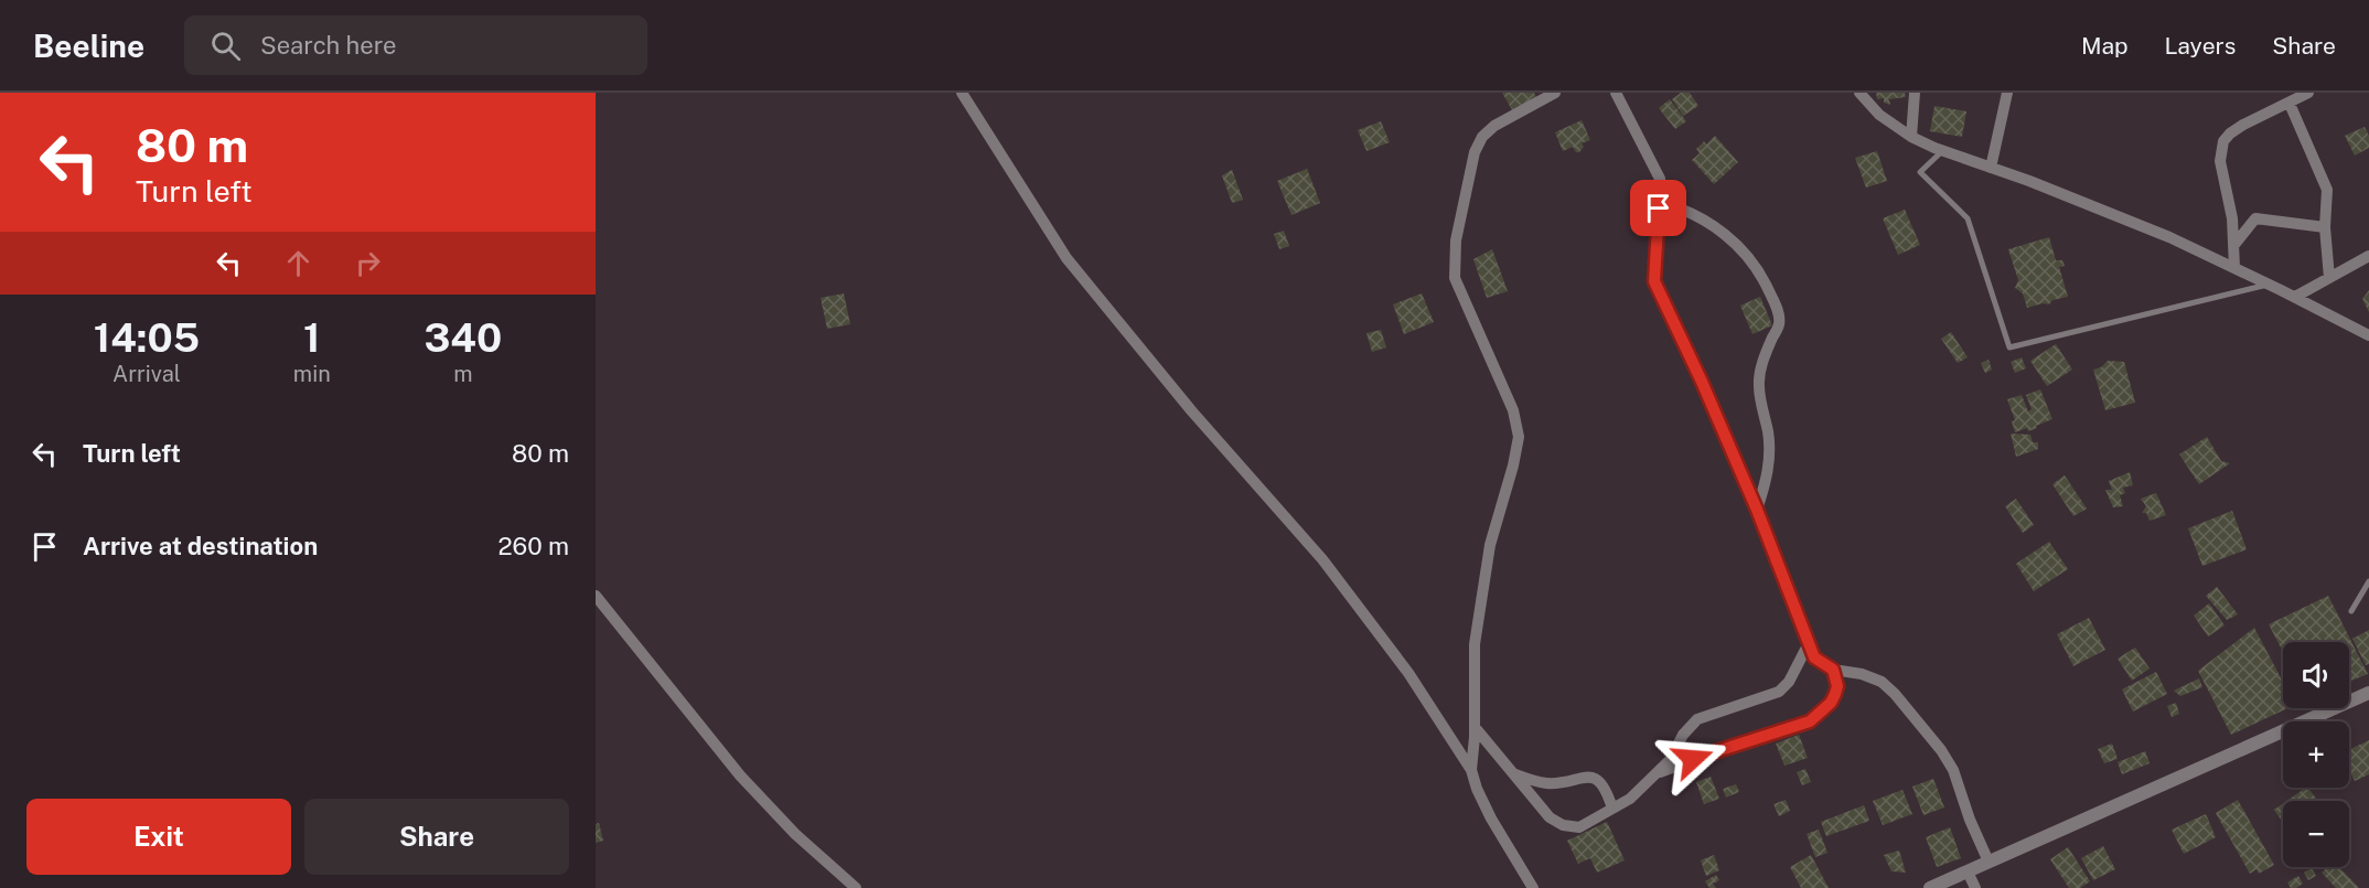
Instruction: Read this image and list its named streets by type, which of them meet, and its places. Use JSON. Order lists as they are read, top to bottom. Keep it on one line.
{"page":{"header":"Beeline","search":"Search here","nav":["Map","Layers","Share"],"turn":["80 m","Turn left"],"eta":["14:05","Arrival","1","min","340","m"],"list":[{"name":"Turn left","value":"80 m"},{"name":"Arrive at destination","value":"260 m"}],"map_buttons":["+","−"],"buttons":["Exit","Share"]}}
